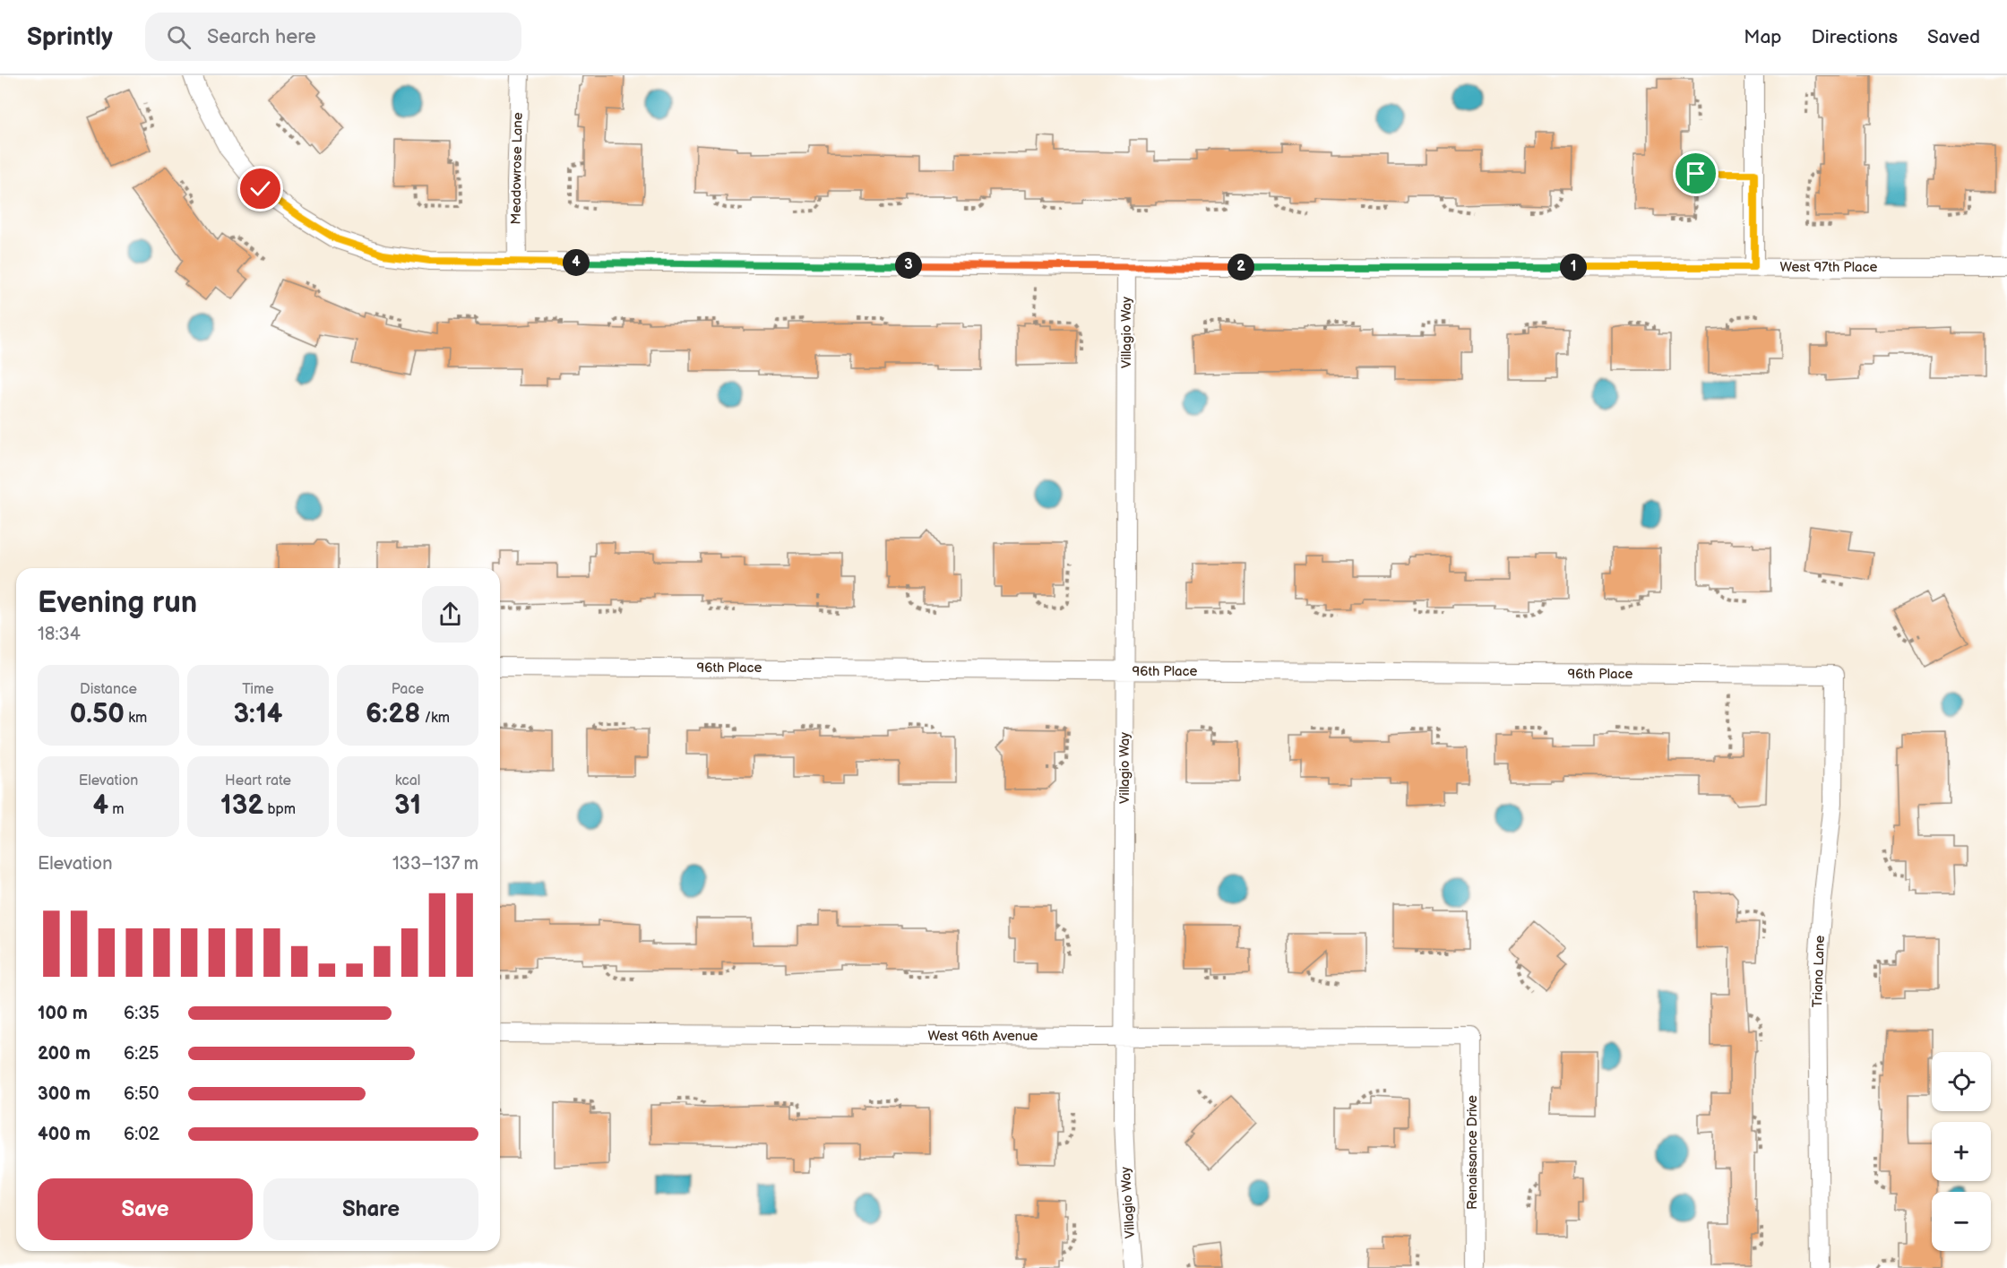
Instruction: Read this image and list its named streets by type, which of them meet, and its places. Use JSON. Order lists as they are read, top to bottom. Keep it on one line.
{"streets":{"street":["Meadowrose Lane","West 97th Place","Villagio Way","96th Place","Triana Lane","West 96th Avenue","Renaissance Drive"]},"crossings":[["Meadowrose Lane","West 97th Place"],["West 97th Place","Villagio Way"],["Villagio Way","96th Place"],["Villagio Way","West 96th Avenue"],["96th Place","Triana Lane"],["West 96th Avenue","Renaissance Drive"]],"page":{"header":"Sprintly","search":"Search here","nav":["Map","Directions","Saved"],"pins":["4","3","1","2"],"heading":["Evening run","18:34"],"stats":[["Distance","0.50 km"],["Time","3:14"],["Pace","6:28 /km"],["Elevation","4 m"],["Heart rate","132 bpm"],["kcal","31"]],"chart":["Elevation","133–137 m"],"list":[{"name":"100 m","note":"6:35"},{"name":"200 m","note":"6:25"},{"name":"300 m","note":"6:50"},{"name":"400 m","note":"6:02"}],"map_buttons":["+","−"],"buttons":["Save","Share"]}}
